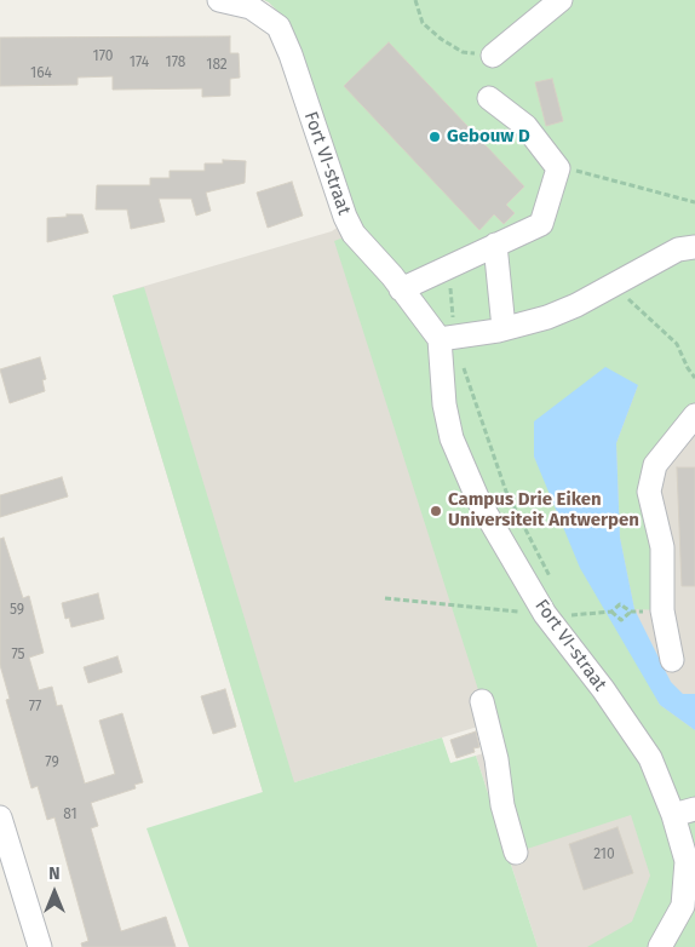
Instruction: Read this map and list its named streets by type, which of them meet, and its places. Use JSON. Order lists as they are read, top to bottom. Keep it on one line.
{"streets":{"street":["Fort VI-straat"]},"places":["Gebouw D","Campus Drie Eiken Universiteit Antwerpen"],"house_numbers":["170","174","178","182","164","59","75","77","79","81","210"],"north":"top"}
